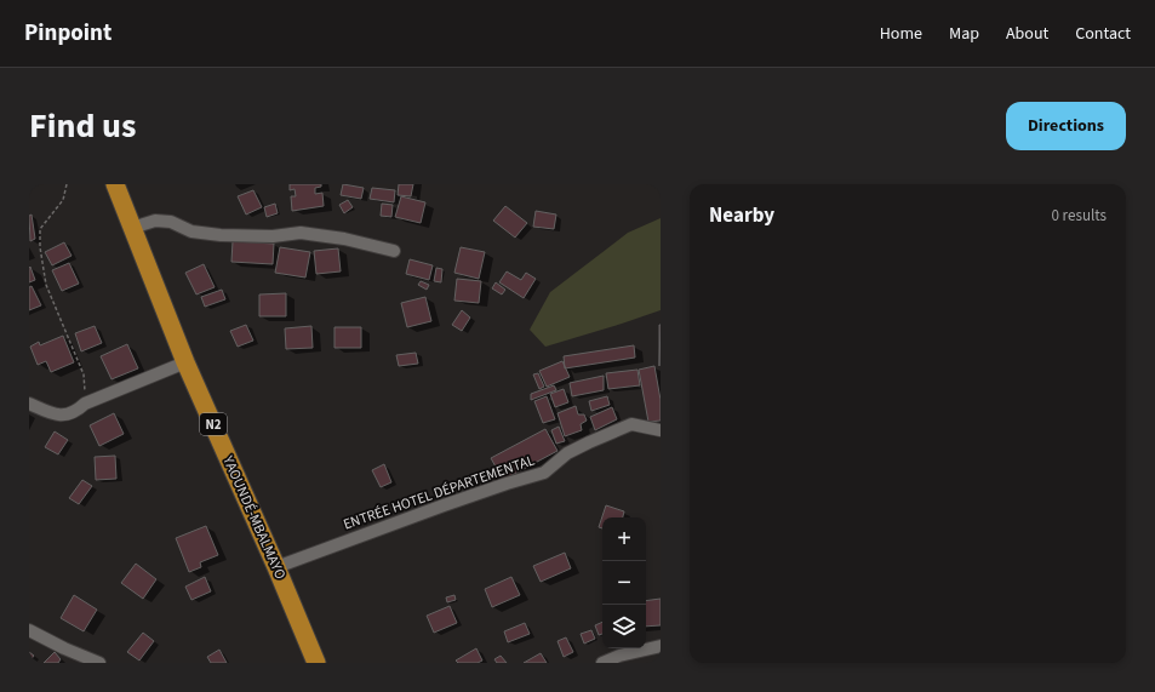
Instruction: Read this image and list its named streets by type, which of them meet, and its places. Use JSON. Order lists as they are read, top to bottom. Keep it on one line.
{"streets":{"highway":["N2","YAOUNDÉ-MBALMAYO"],"street":["ENTRÉE HOTEL DÉPARTEMENTAL"]},"crossings":[["ENTRÉE HOTEL DÉPARTEMENTAL","YAOUNDÉ-MBALMAYO"]],"page":{"header":"Pinpoint","nav":["Home","Map","About","Contact"],"title":"Find us","buttons":"Directions","heading":["Nearby","0 results"],"map_buttons":["+","−"]}}
